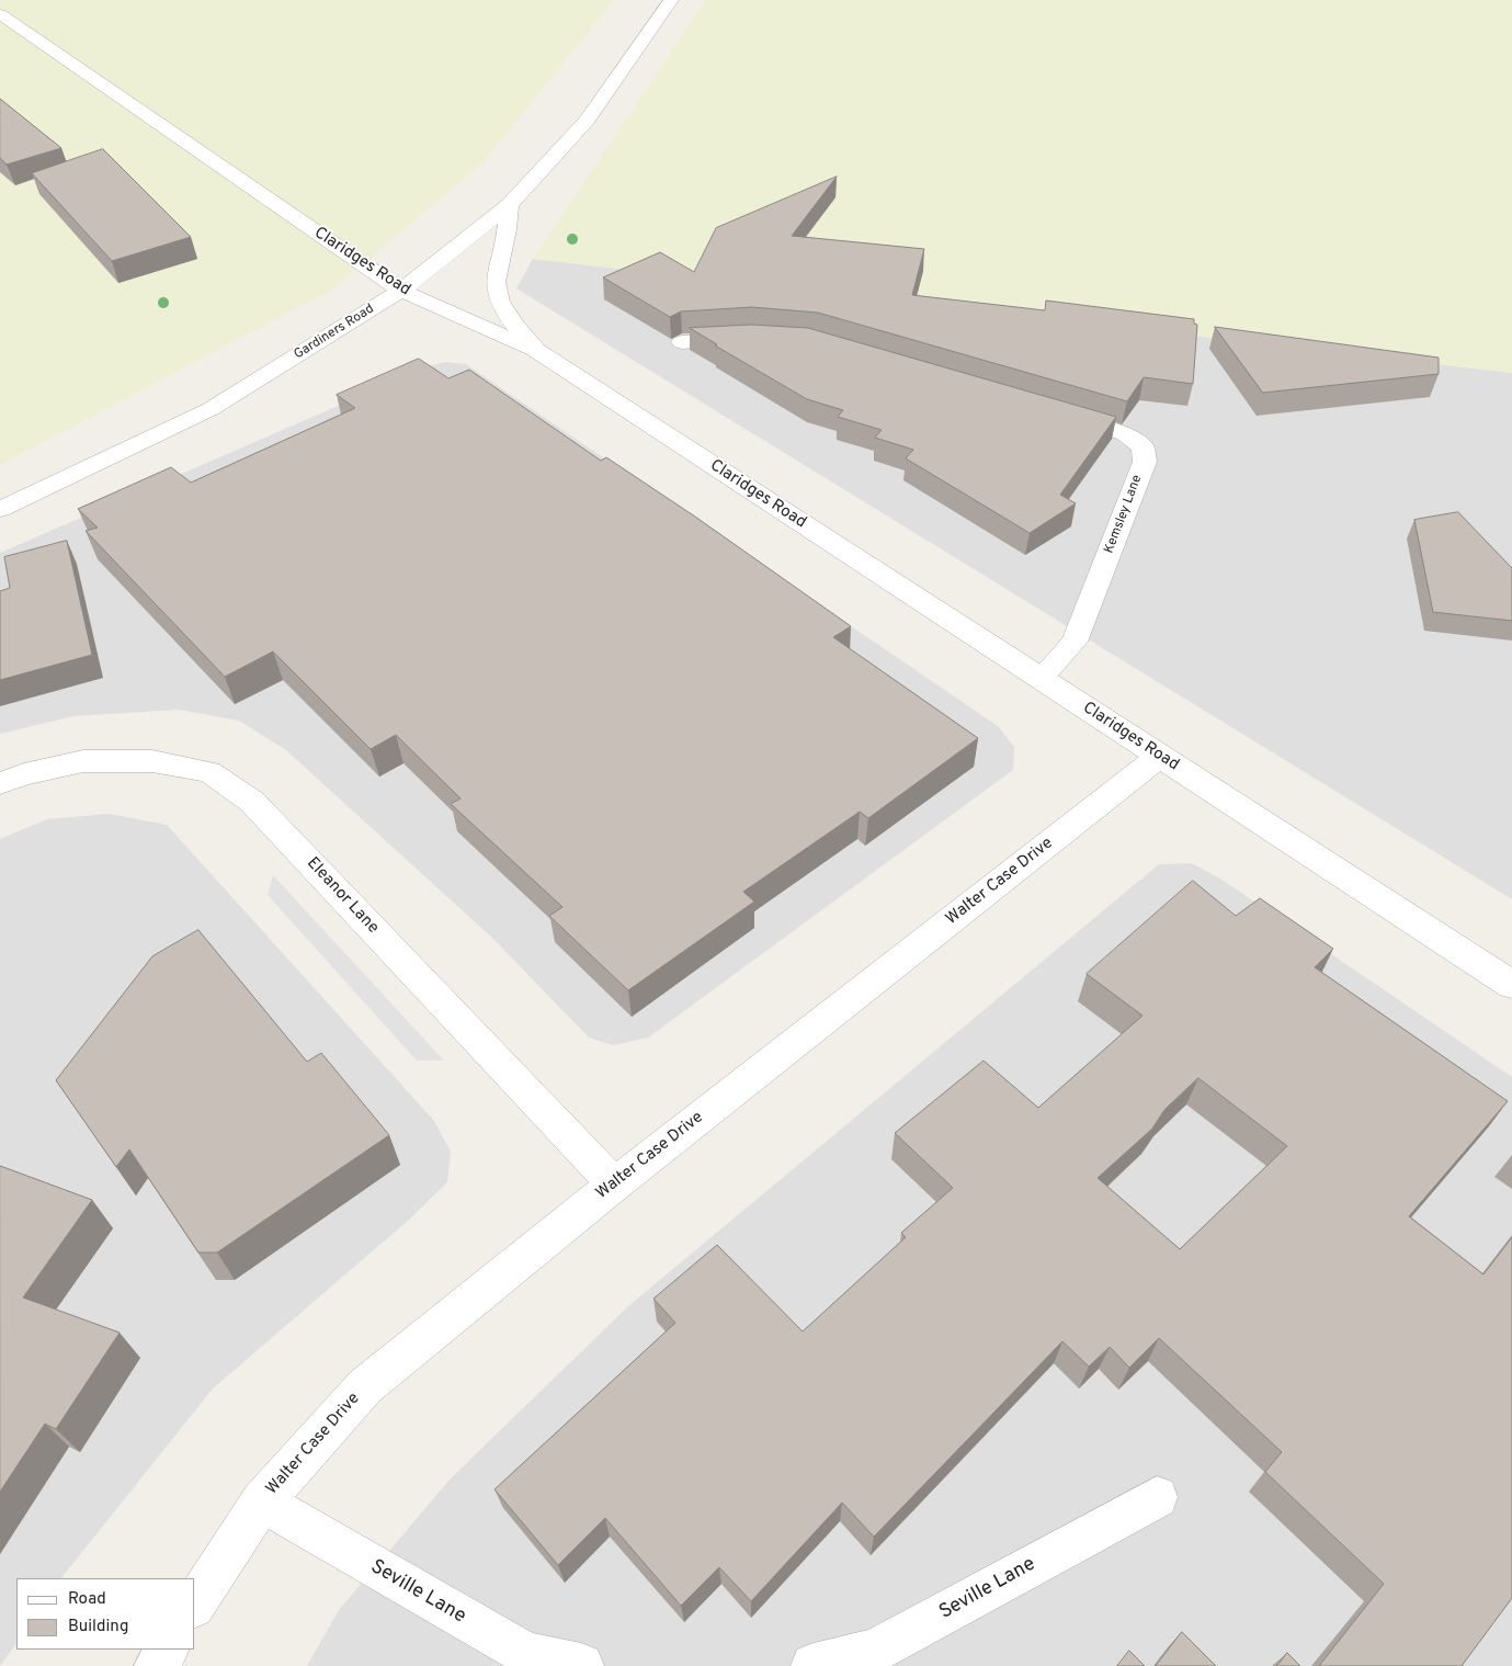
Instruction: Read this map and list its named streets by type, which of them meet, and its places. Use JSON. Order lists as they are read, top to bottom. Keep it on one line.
{"streets":{"street":["Claridges Road","Gardiners Road","Kemsley Lane","Walter Case Drive","Eleanor Lane","Seville Lane"]},"crossings":[["Claridges Road","Gardiners Road"],["Claridges Road","Kemsley Lane"],["Claridges Road","Walter Case Drive"],["Walter Case Drive","Eleanor Lane"],["Walter Case Drive","Seville Lane"]],"legend":["Road","Building"]}
